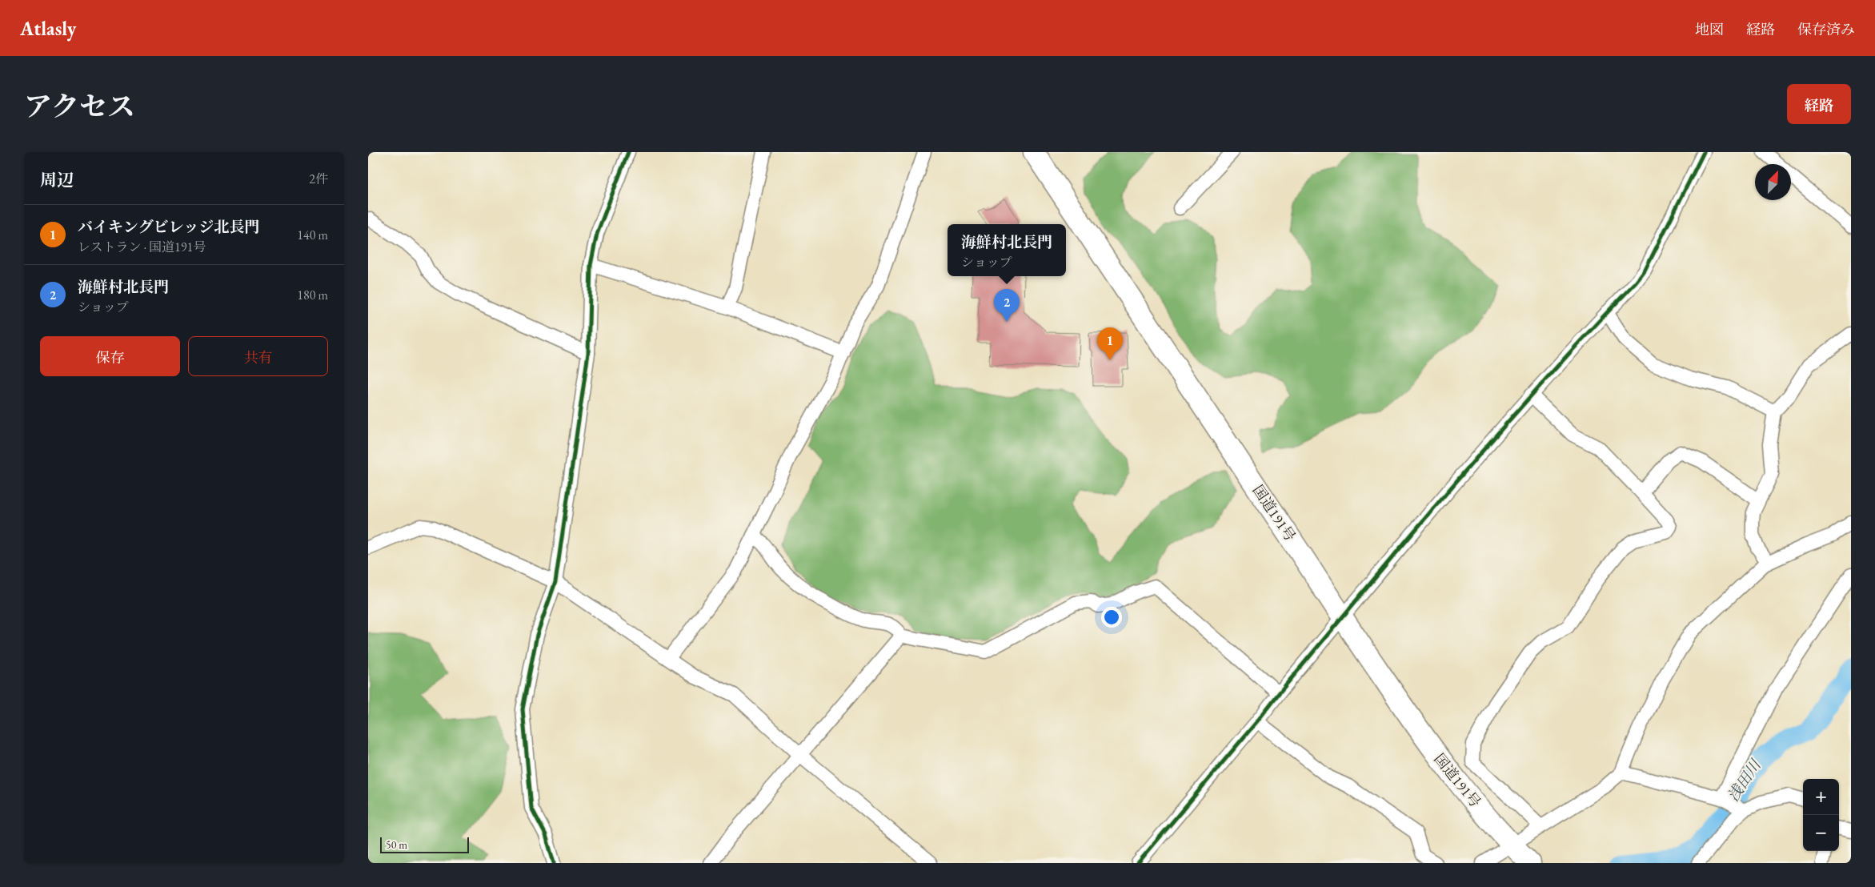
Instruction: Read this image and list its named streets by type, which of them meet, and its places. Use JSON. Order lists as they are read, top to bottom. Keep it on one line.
{"streets":{"highway":["国道191号"]},"water":["浅田川"],"scale_bar":"50 m","north":"top right","page":{"header":"Atlasly","nav":["地図","経路","保存済み"],"title":"アクセス","buttons":["経路",["保存","共有"]],"heading":["周辺","2件"],"list":[{"mark":"1","name":"バイキングビレッジ北長門","note":"レストラン · 国道191号","value":"140 m"},{"mark":"2","name":"海鮮村北長門","note":"ショップ","value":"180 m"}],"popup":["海鮮村北長門","ショップ"],"pins":["2","1"],"map_buttons":["+","−"],"scale":"50 m"}}
